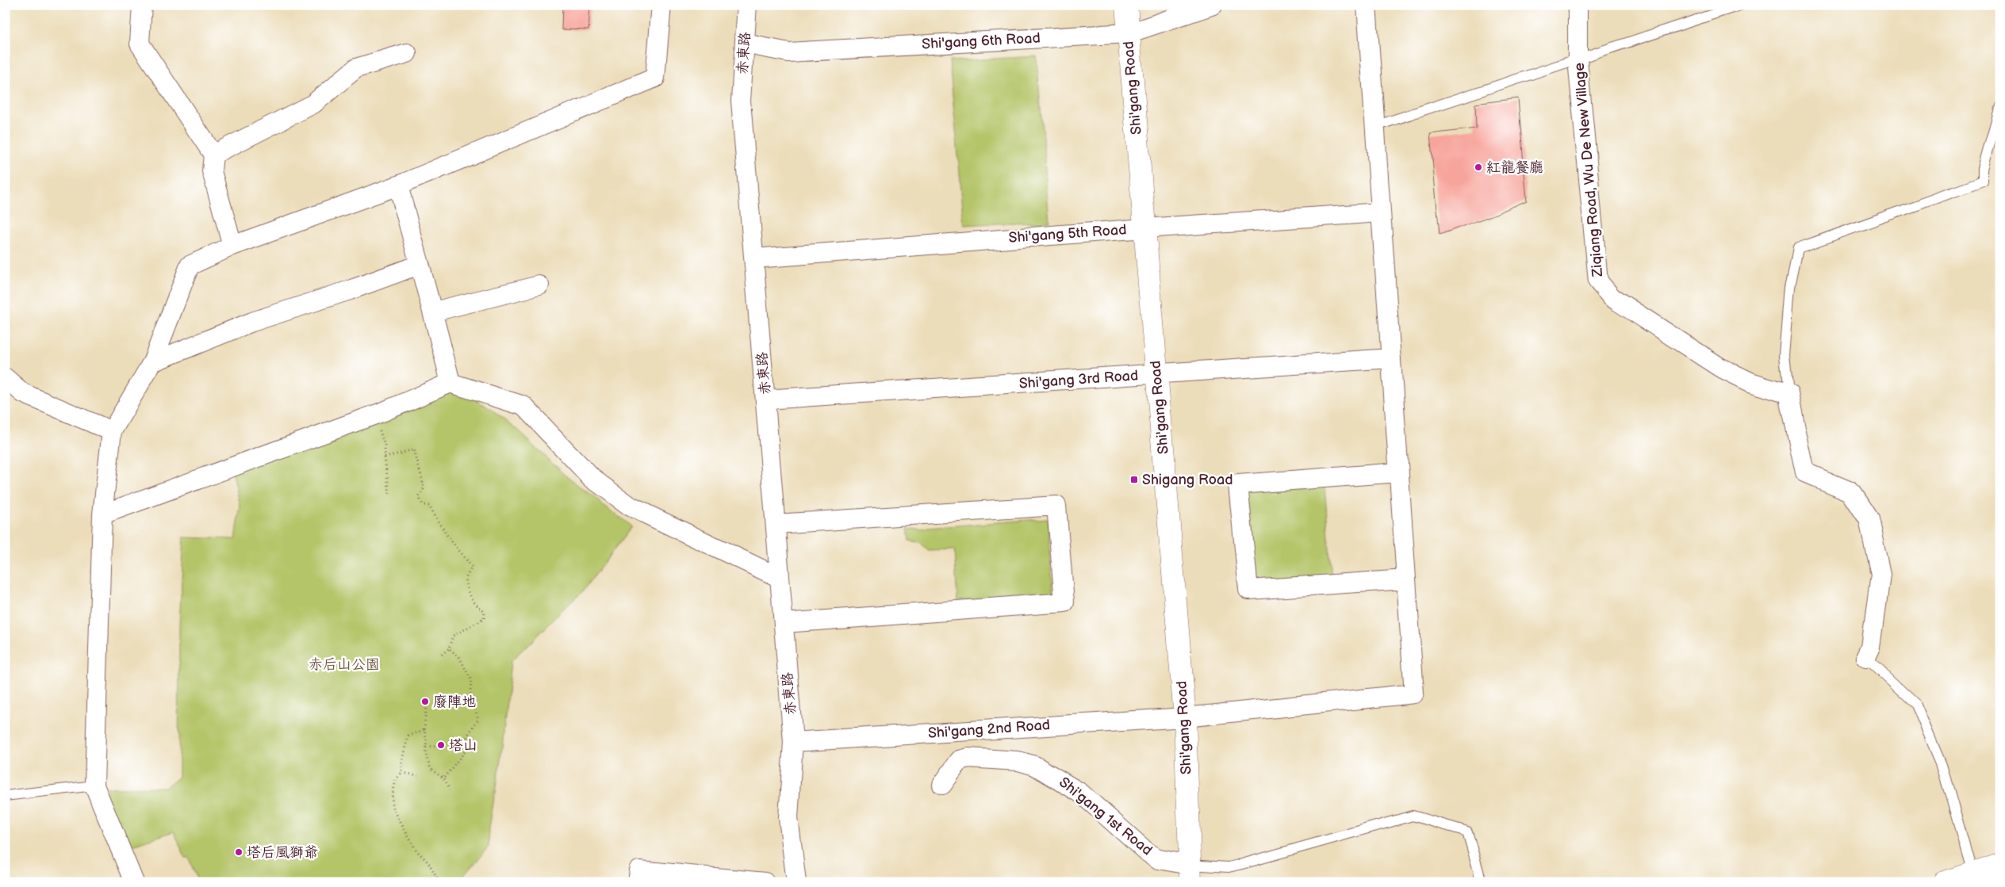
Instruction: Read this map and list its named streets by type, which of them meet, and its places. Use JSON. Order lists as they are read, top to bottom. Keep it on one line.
{"streets":{"street":["Shi'gang 6th Road","赤東路","Shi'gang Road","Ziqiang Road, Wu De New Village","Shi'gang 5th Road","Shi'gang 3rd Road","Shi'gang 2nd Road","Shi'gang 1st Road"]},"crossings":[["Shi'gang 6th Road","赤東路"],["Shi'gang 6th Road","Shi'gang Road"],["赤東路","Shi'gang 5th Road"],["赤東路","Shi'gang 3rd Road"],["赤東路","Shi'gang 2nd Road"],["Shi'gang Road","Shi'gang 5th Road"],["Shi'gang Road","Shi'gang 3rd Road"],["Shi'gang Road","Shi'gang 2nd Road"],["Shi'gang Road","Shi'gang 1st Road"]],"parks":["赤后山公園"],"places":{"other":["紅龍餐廳","廢陣地","塔山","塔后風獅爺"],"transit":["Shigang Road"]}}
